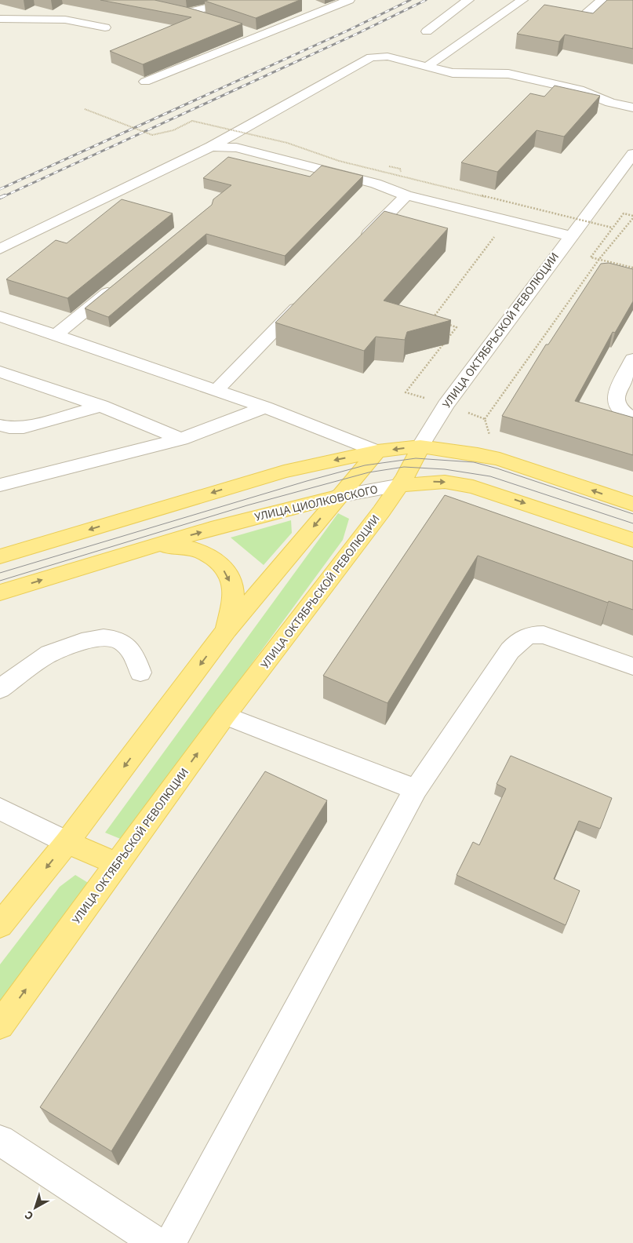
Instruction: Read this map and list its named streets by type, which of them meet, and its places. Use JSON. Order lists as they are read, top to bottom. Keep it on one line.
{"streets":{"main road":["УЛИЦА ОКТЯБРЬСКОЙ РЕВОЛЮЦИИ","УЛИЦА ЦИОЛКОВСКОГО"]},"crossings":[["УЛИЦА ОКТЯБРЬСКОЙ РЕВОЛЮЦИИ","УЛИЦА ЦИОЛКОВСКОГО"]],"one_way":["УЛИЦА ОКТЯБРЬСКОЙ РЕВОЛЮЦИИ"],"north":"bottom left"}
